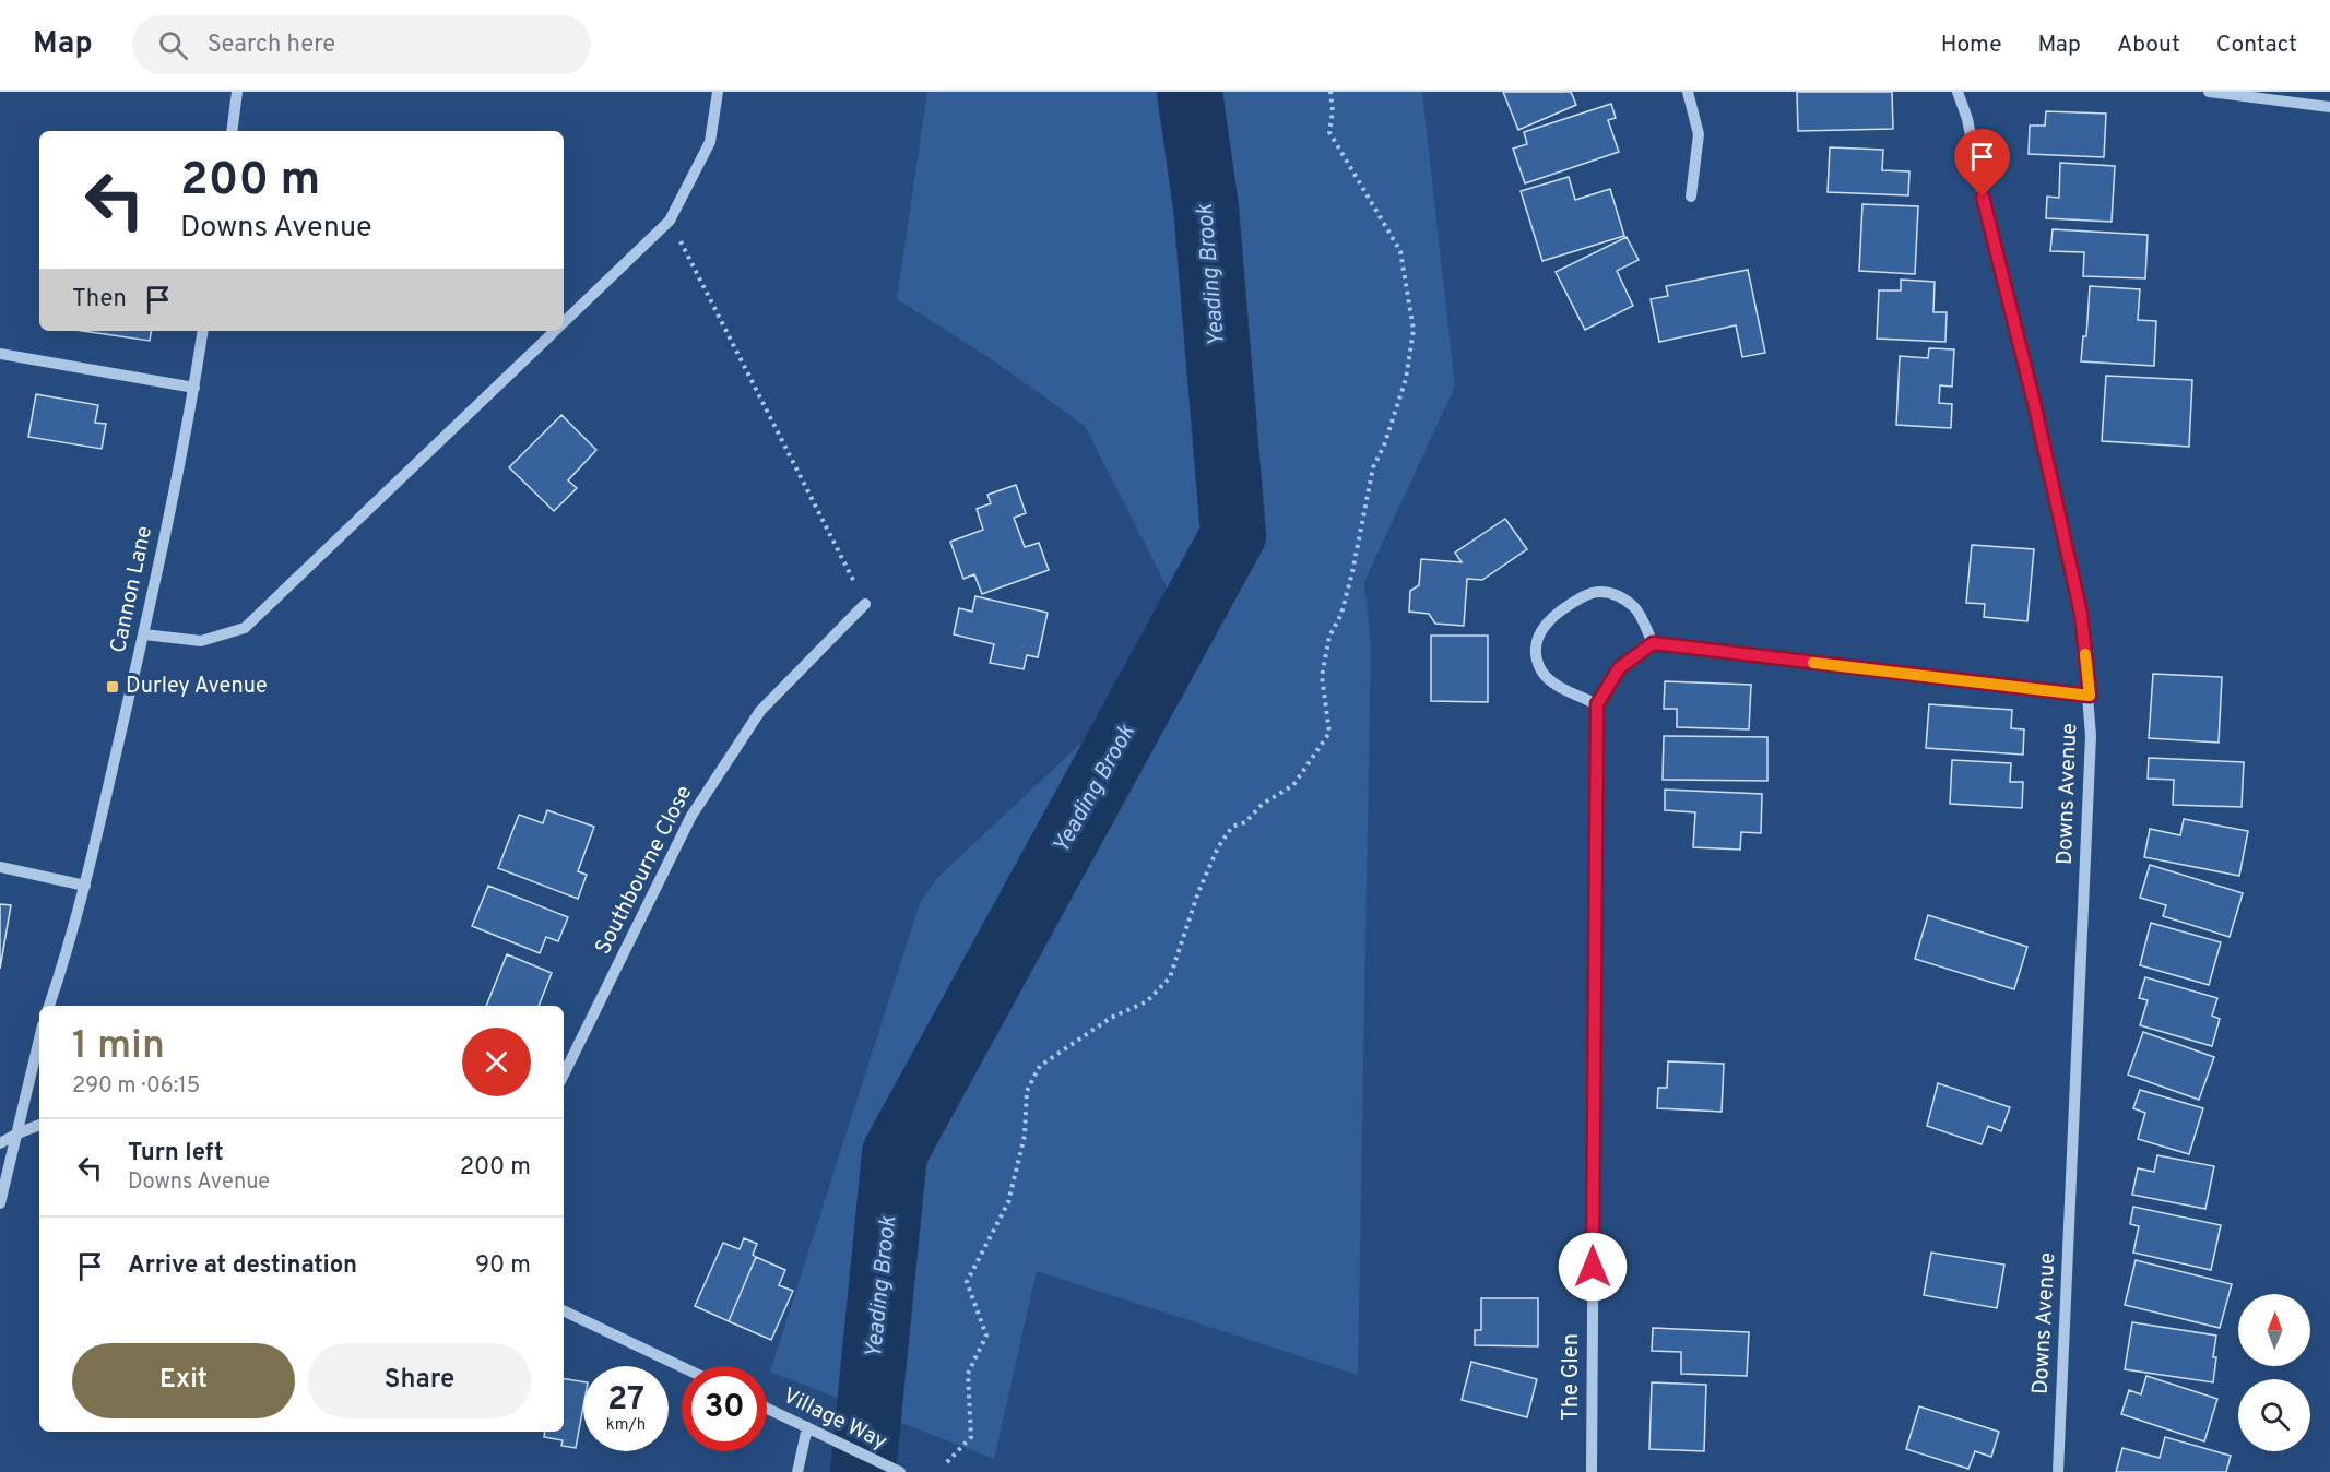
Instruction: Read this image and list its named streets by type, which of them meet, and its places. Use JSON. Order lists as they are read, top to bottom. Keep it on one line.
{"streets":{"street":["Cannon Lane","Downs Avenue","Southbourne Close","The Glen","Village Way"]},"water":["Yeading Brook"],"places":{"transit":["Durley Avenue"]},"north":"top","page":{"header":"Map","search":"Search here","nav":["Home","Map","About","Contact"],"turn":["200 m","Downs Avenue"],"then":"Then","heading":["1 min","290 m · 06:15"],"list":[{"name":"Turn left","note":"Downs Avenue","value":"200 m"},{"name":"Arrive at destination","value":"90 m"}],"buttons":["Exit","Share"],"speed":"27 km/h","limit":"30"}}
